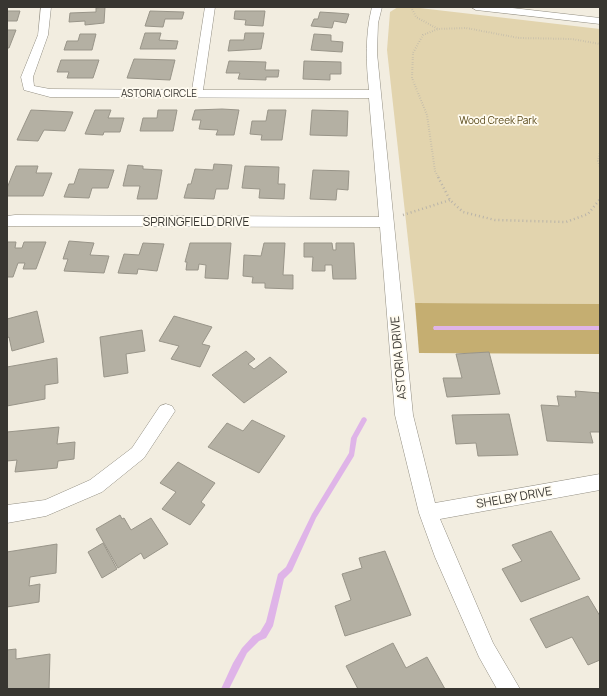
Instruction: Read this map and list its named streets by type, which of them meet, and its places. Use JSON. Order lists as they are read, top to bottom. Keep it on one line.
{"streets":{"street":["ASTORIA CIRCLE","SPRINGFIELD DRIVE","ASTORIA DRIVE","SHELBY DRIVE"]},"crossings":[["ASTORIA CIRCLE","ASTORIA DRIVE"],["SPRINGFIELD DRIVE","ASTORIA DRIVE"],["ASTORIA DRIVE","SHELBY DRIVE"]],"parks":["Wood Creek Park"]}
